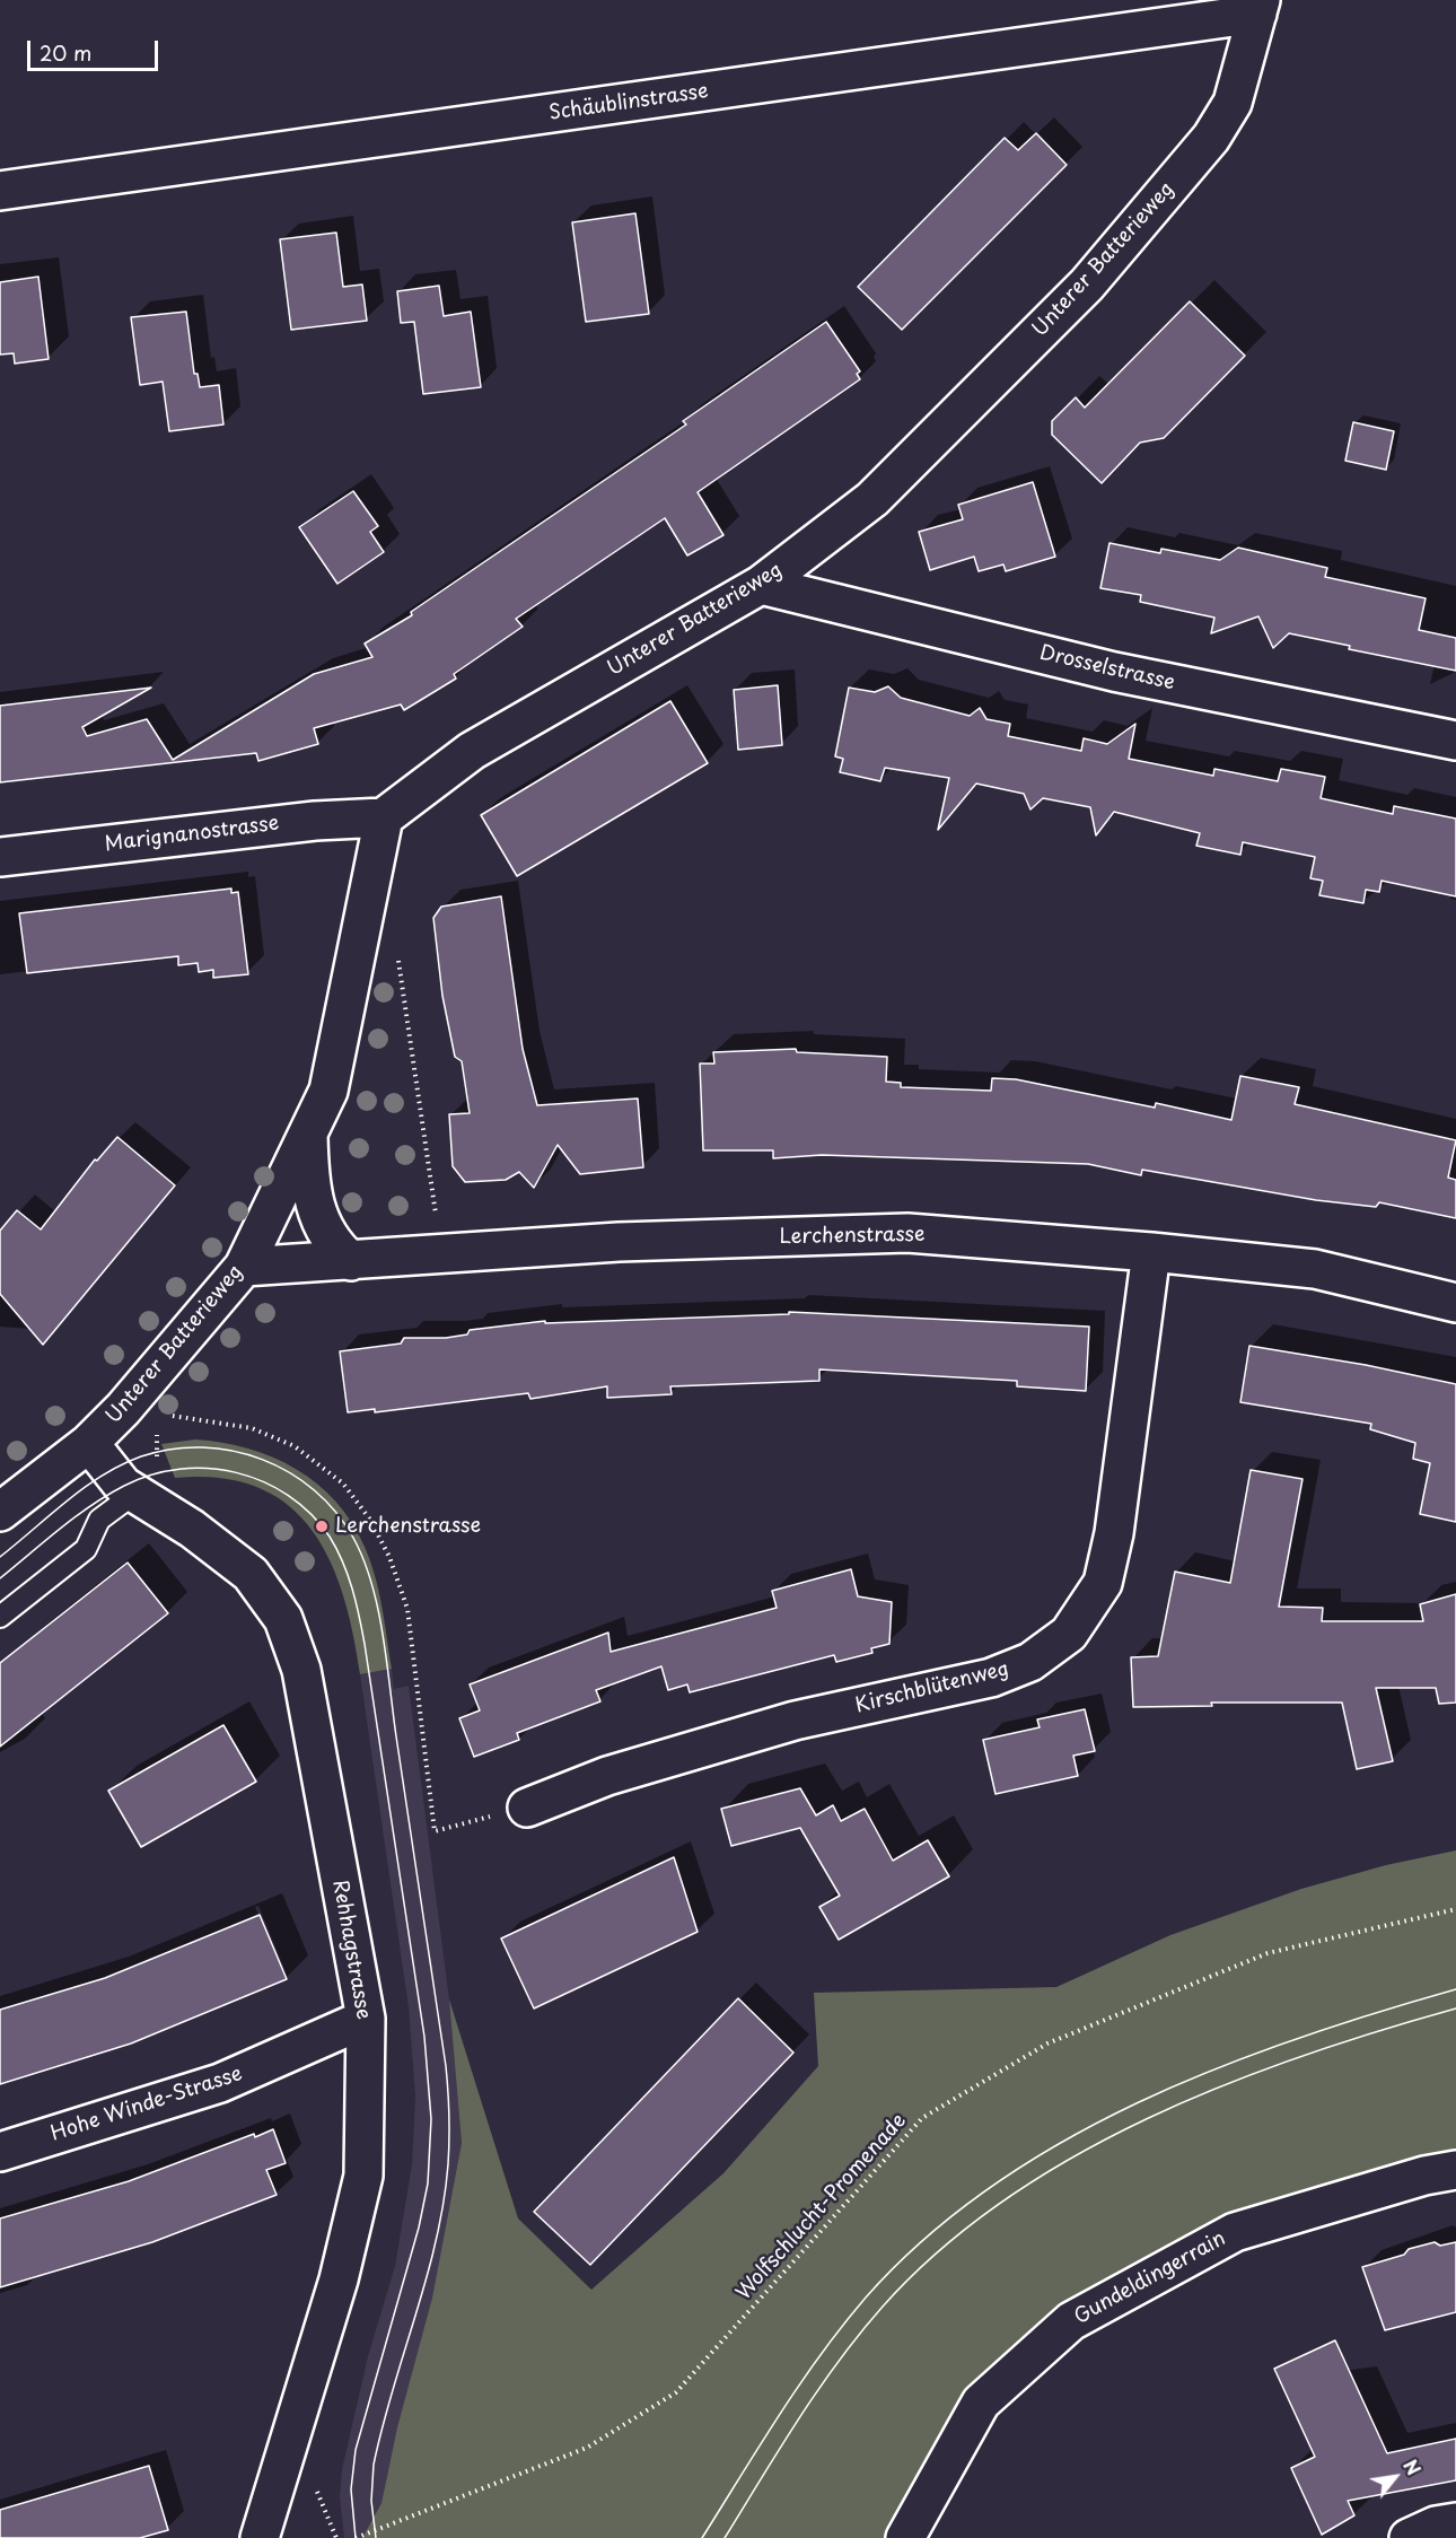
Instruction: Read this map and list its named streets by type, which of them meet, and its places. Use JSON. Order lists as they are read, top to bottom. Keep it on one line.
{"streets":{"street":["Schäublinstrasse","Unterer Batterieweg","Drosselstrasse","Marignanostrasse","Lerchenstrasse","Kirschblütenweg","Rehhagstrasse","Hohe Winde-Strasse","Gundeldingerrain"],"path":["Wolfschlucht-Promenade"]},"crossings":[["Schäublinstrasse","Unterer Batterieweg"],["Unterer Batterieweg","Drosselstrasse"],["Unterer Batterieweg","Marignanostrasse"],["Unterer Batterieweg","Lerchenstrasse"],["Unterer Batterieweg","Rehhagstrasse"],["Lerchenstrasse","Kirschblütenweg"],["Rehhagstrasse","Hohe Winde-Strasse"]],"places":["Lerchenstrasse"],"scale_bar":"20 m","north":"top right"}
